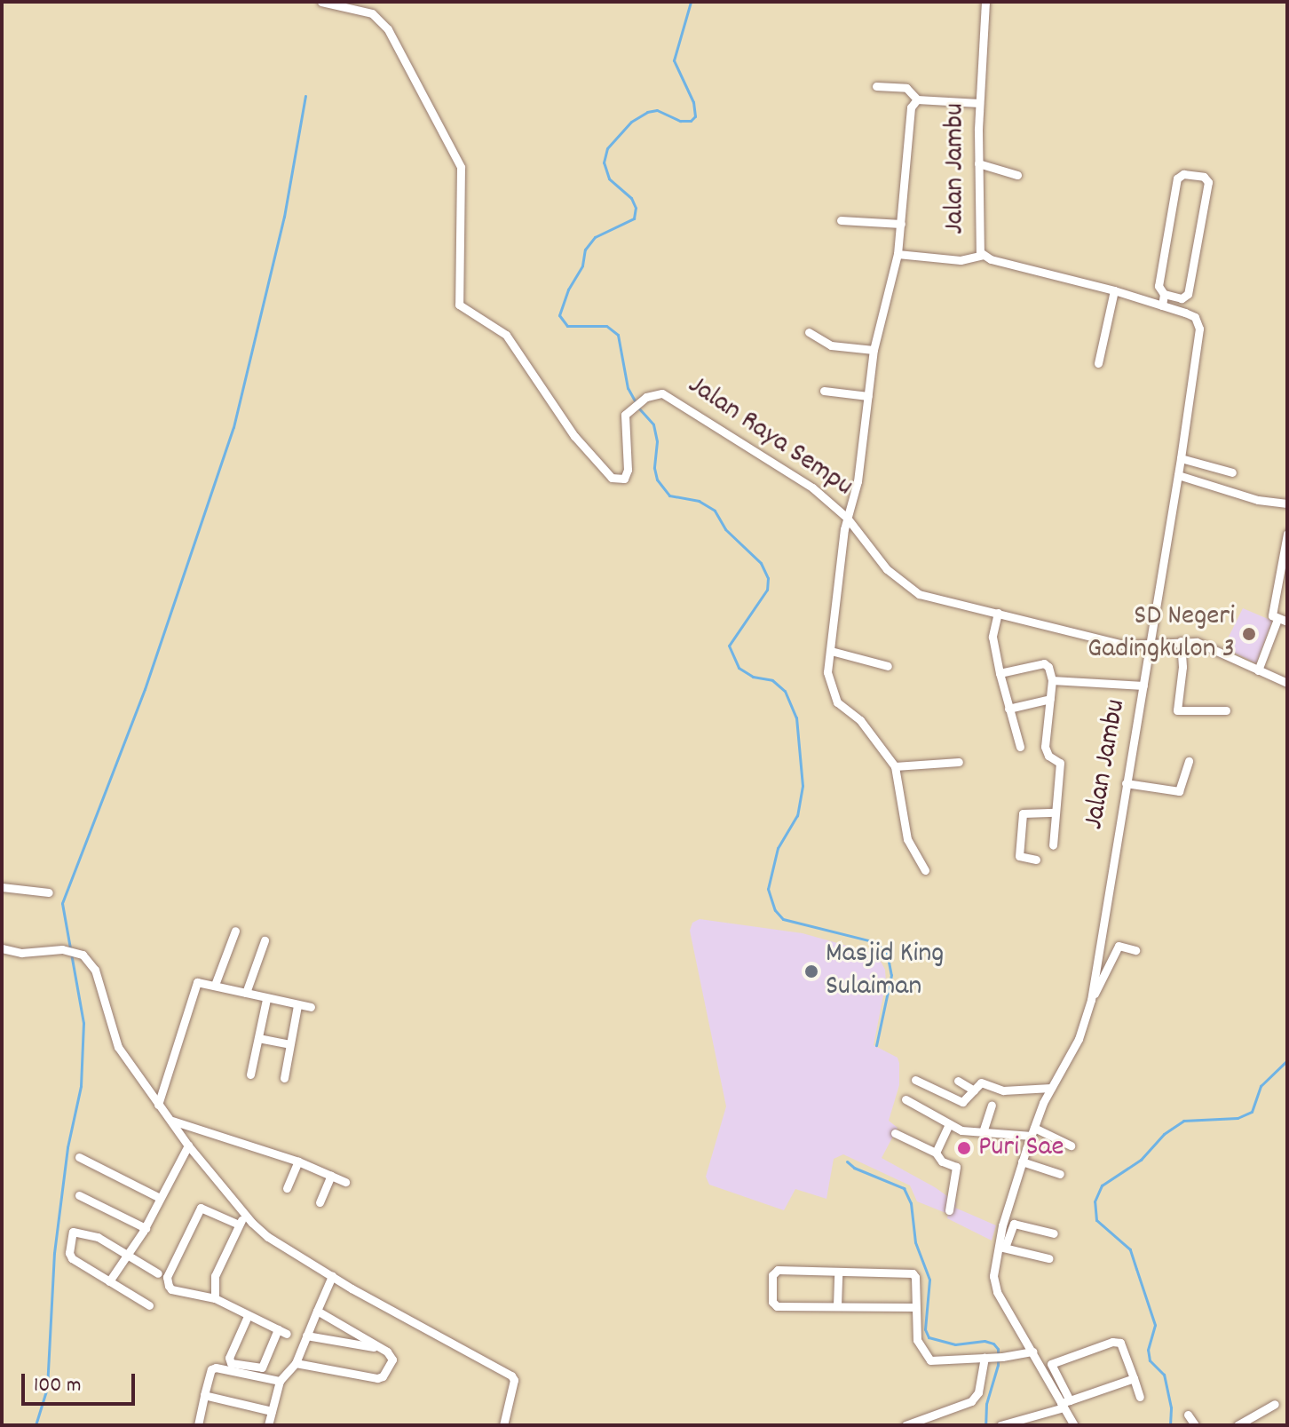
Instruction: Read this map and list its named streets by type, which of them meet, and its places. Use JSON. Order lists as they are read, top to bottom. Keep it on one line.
{"streets":{"street":["Jalan Jambu","Jalan Raya Sempu"]},"crossings":[["Jalan Jambu","Jalan Raya Sempu"]],"places":["SD Negeri Gadingkulon 3","Masjid King Sulaiman","Puri Sae"],"scale_bar":"100 m"}
